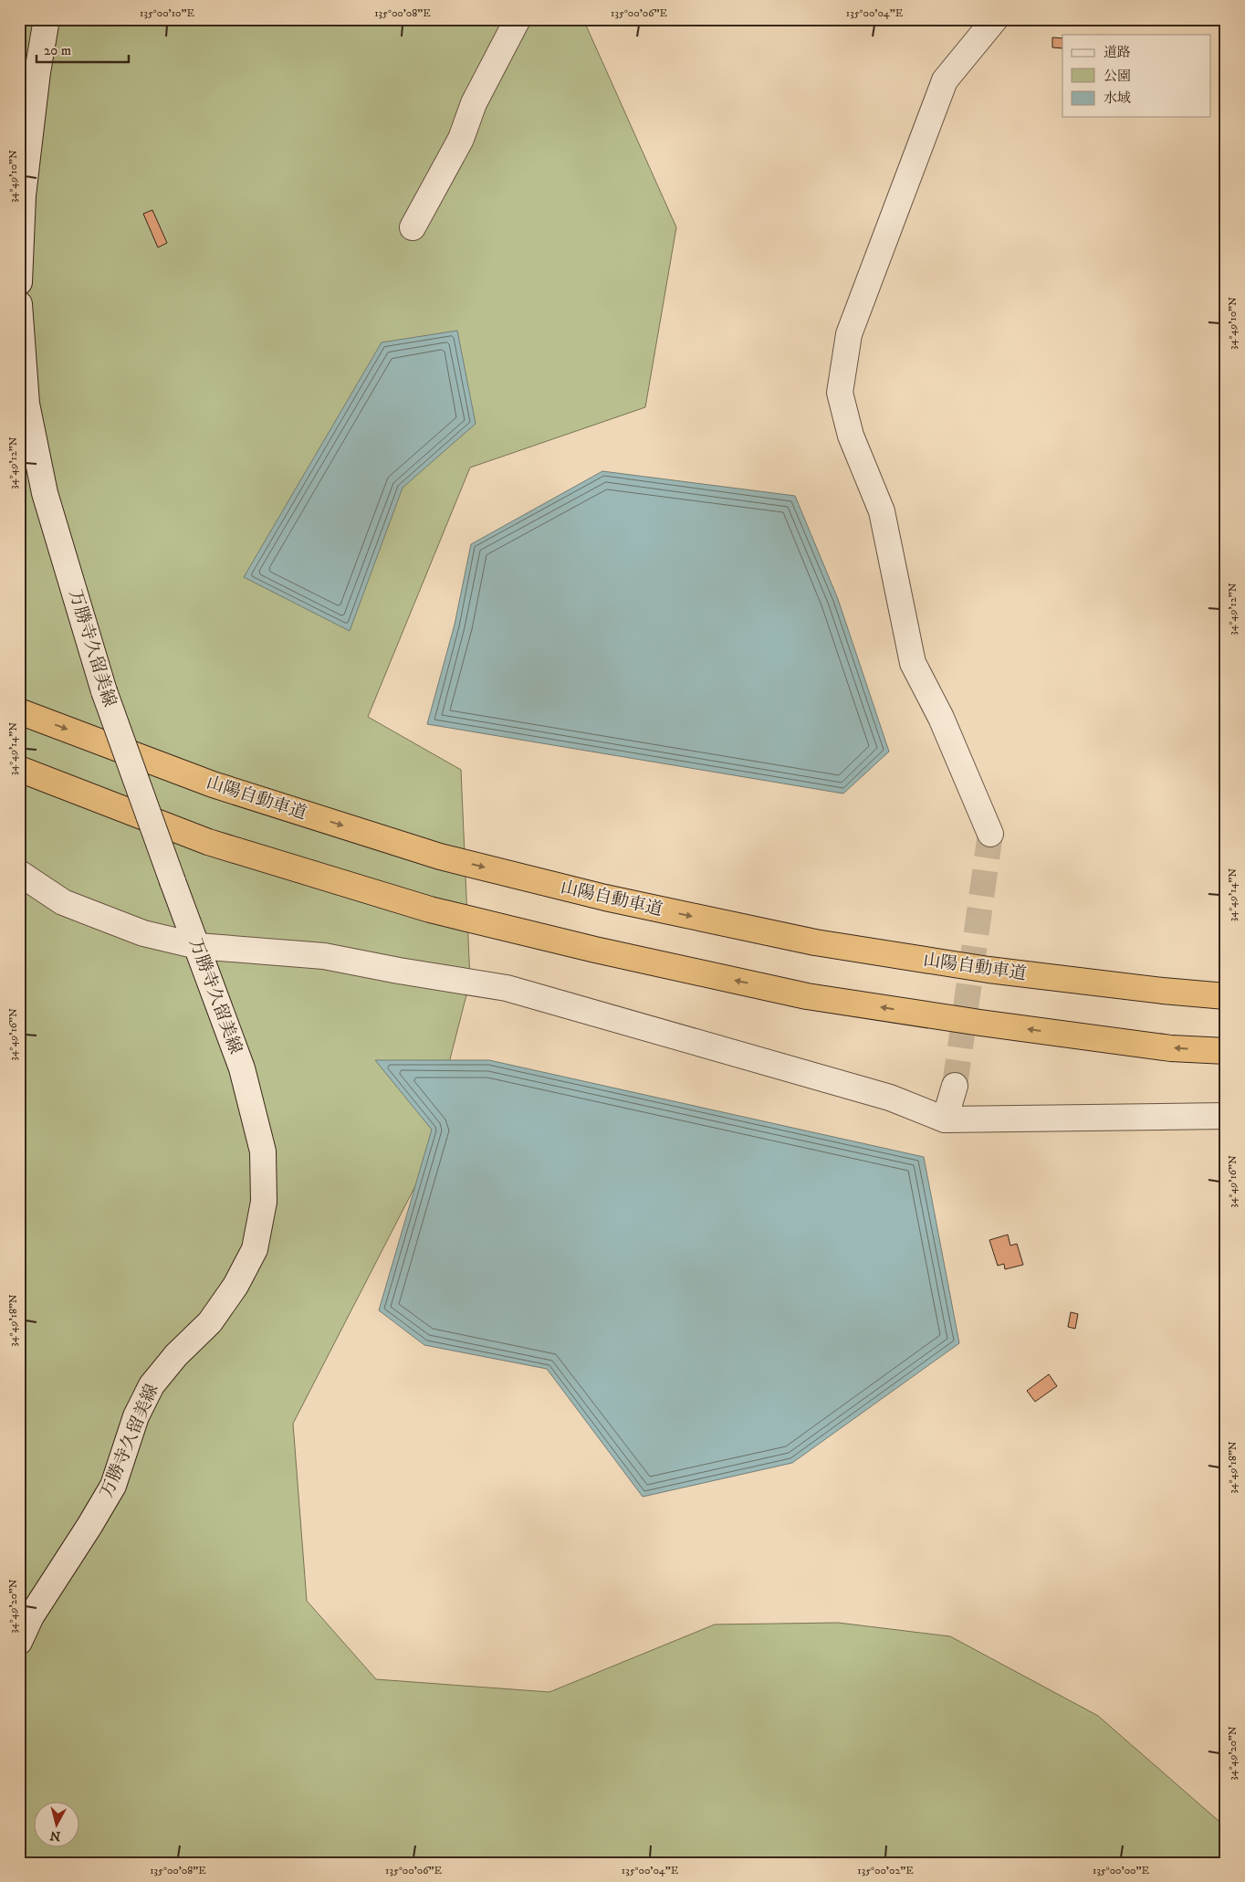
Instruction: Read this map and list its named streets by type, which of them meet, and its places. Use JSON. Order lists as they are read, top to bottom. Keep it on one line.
{"streets":{"highway":["山陽自動車道"],"street":["万勝寺久留美線"]},"legend":["道路","公園","水域"],"scale_bar":"20 m","north":"bottom","coordinates":["135°00'10\"E","135°00'08\"E","135°00'06\"E","135°00'04\"E","34°49'10\"N","34°49'12\"N","34°49'14\"N","34°49'16\"N","34°49'18\"N","34°49'20\"N","135°00'02\"E","135°00'00\"E"]}
